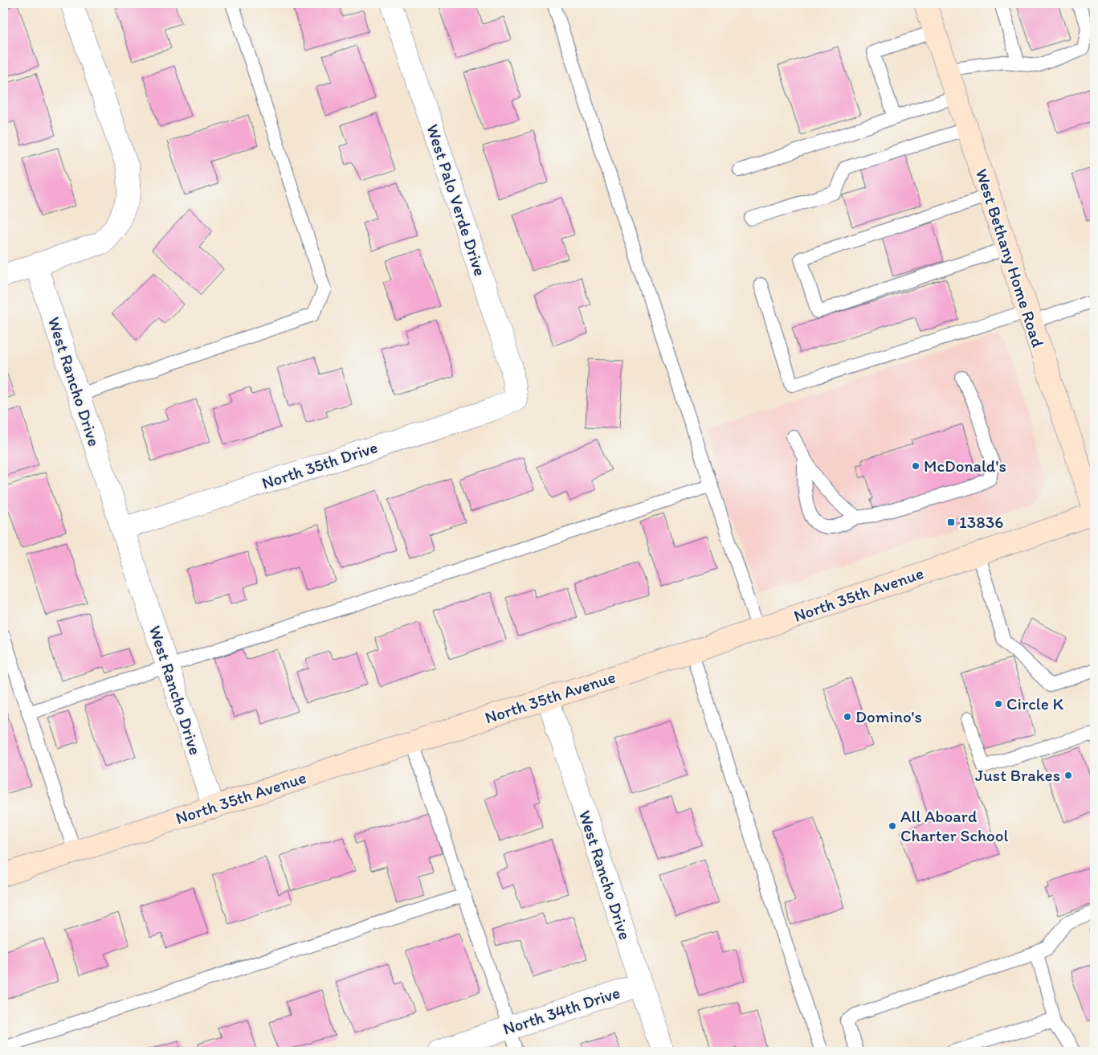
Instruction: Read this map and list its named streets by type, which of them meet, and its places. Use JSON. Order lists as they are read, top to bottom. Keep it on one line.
{"streets":{"main road":["West Bethany Home Road","North 35th Avenue"],"street":["West Palo Verde Drive","West Rancho Drive","North 35th Drive","North 34th Drive"]},"crossings":[["West Palo Verde Drive","North 35th Drive"],["West Bethany Home Road","North 35th Avenue"],["West Rancho Drive","North 35th Drive"],["West Rancho Drive","North 35th Avenue"],["West Rancho Drive","North 34th Drive"]],"places":{"other":["McDonald's","Circle K","Domino's","Just Brakes","All Aboard Charter School"],"transit":["13836"]}}
